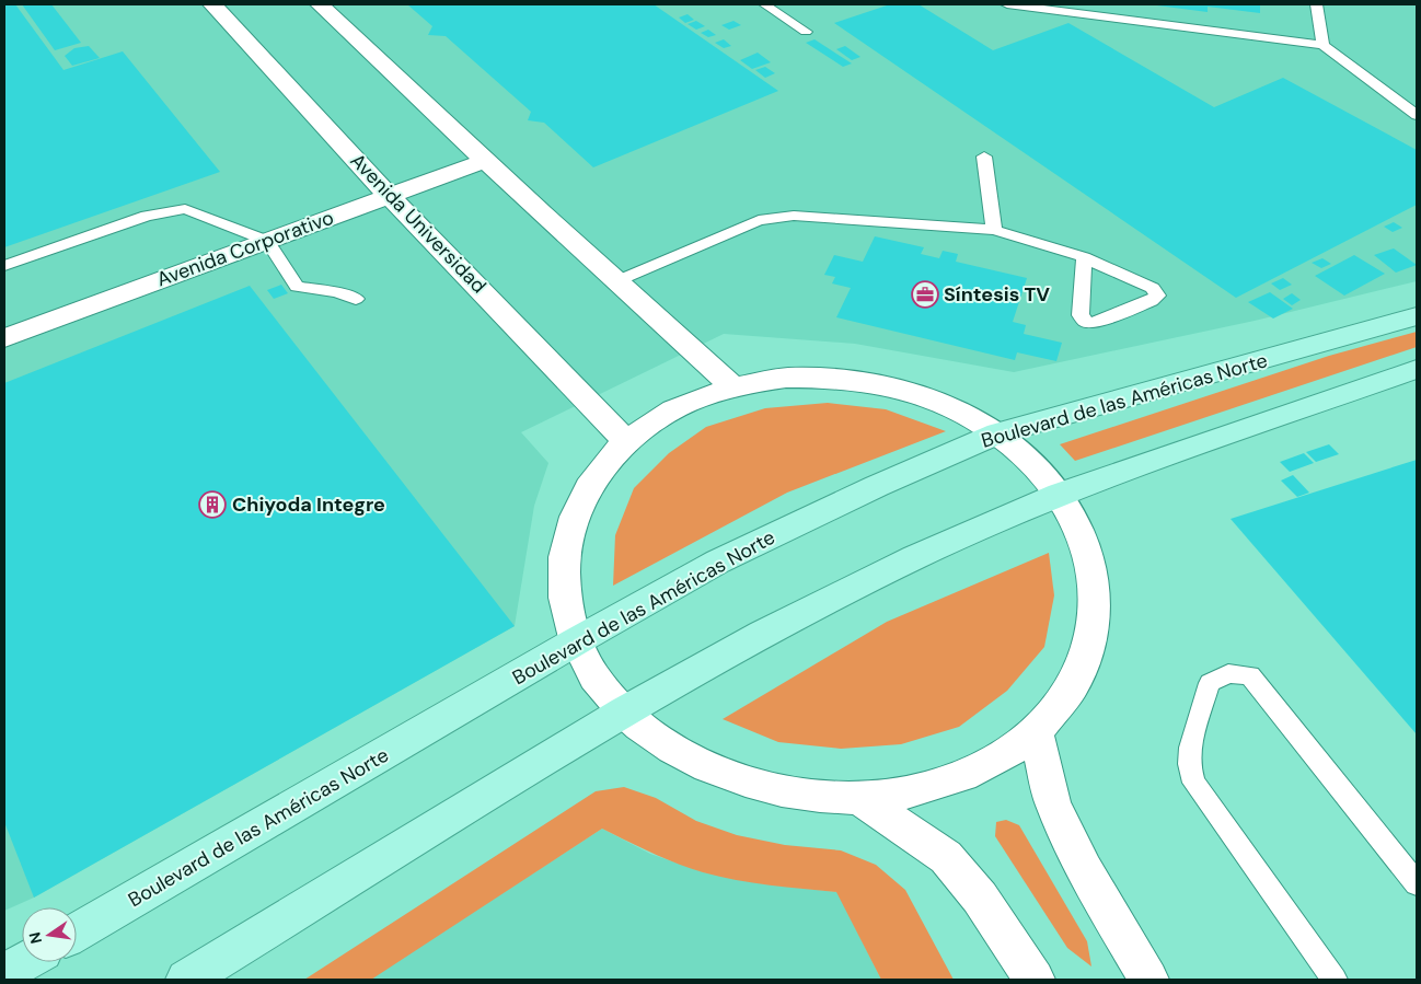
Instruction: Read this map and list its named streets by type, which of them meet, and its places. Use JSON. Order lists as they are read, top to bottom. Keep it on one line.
{"streets":{"main road":["Boulevard de las Américas Norte"],"street":["Avenida Universidad","Avenida Corporativo"]},"crossings":[["Avenida Universidad","Avenida Corporativo"]],"places":{"office":["Síntesis TV"],"building":["Chiyoda Integre"]},"north":"left"}
